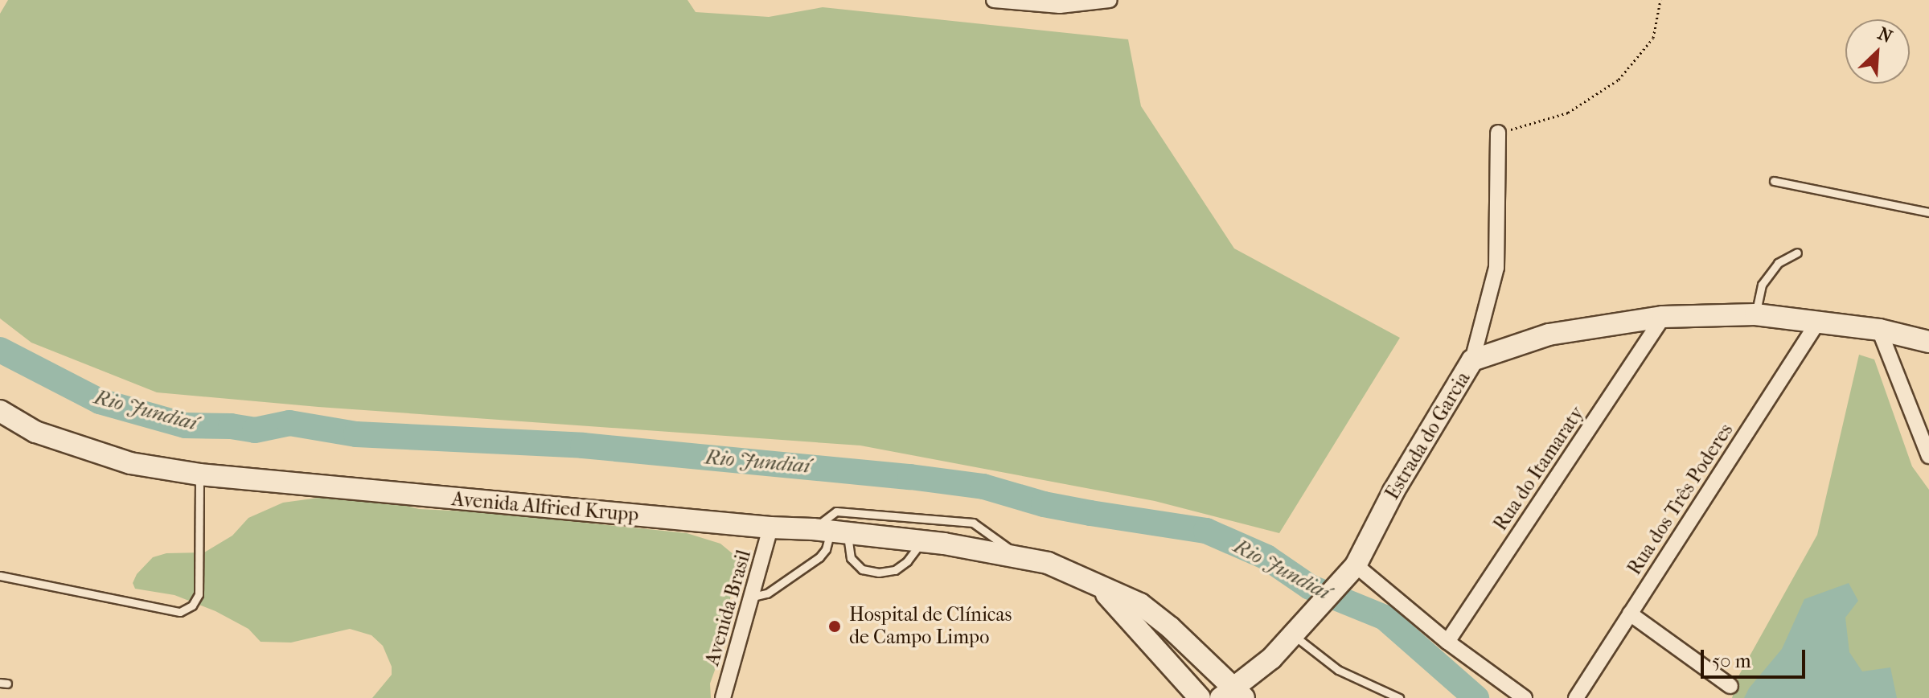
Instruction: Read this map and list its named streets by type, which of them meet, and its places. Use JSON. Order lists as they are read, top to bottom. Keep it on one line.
{"streets":{"main road":["Estrada do Garcia","Avenida Alfried Krupp"],"street":["Rua do Itamaraty","Rua dos Três Poderes","Avenida Brasil"]},"crossings":[["Estrada do Garcia","Rua do Itamaraty"],["Estrada do Garcia","Rua dos Três Poderes"],["Estrada do Garcia","Avenida Alfried Krupp"],["Avenida Alfried Krupp","Avenida Brasil"]],"water":["Rio Jundiaí"],"places":["Hospital de Clínicas de Campo Limpo"],"scale_bar":"50 m","north":"top right"}
